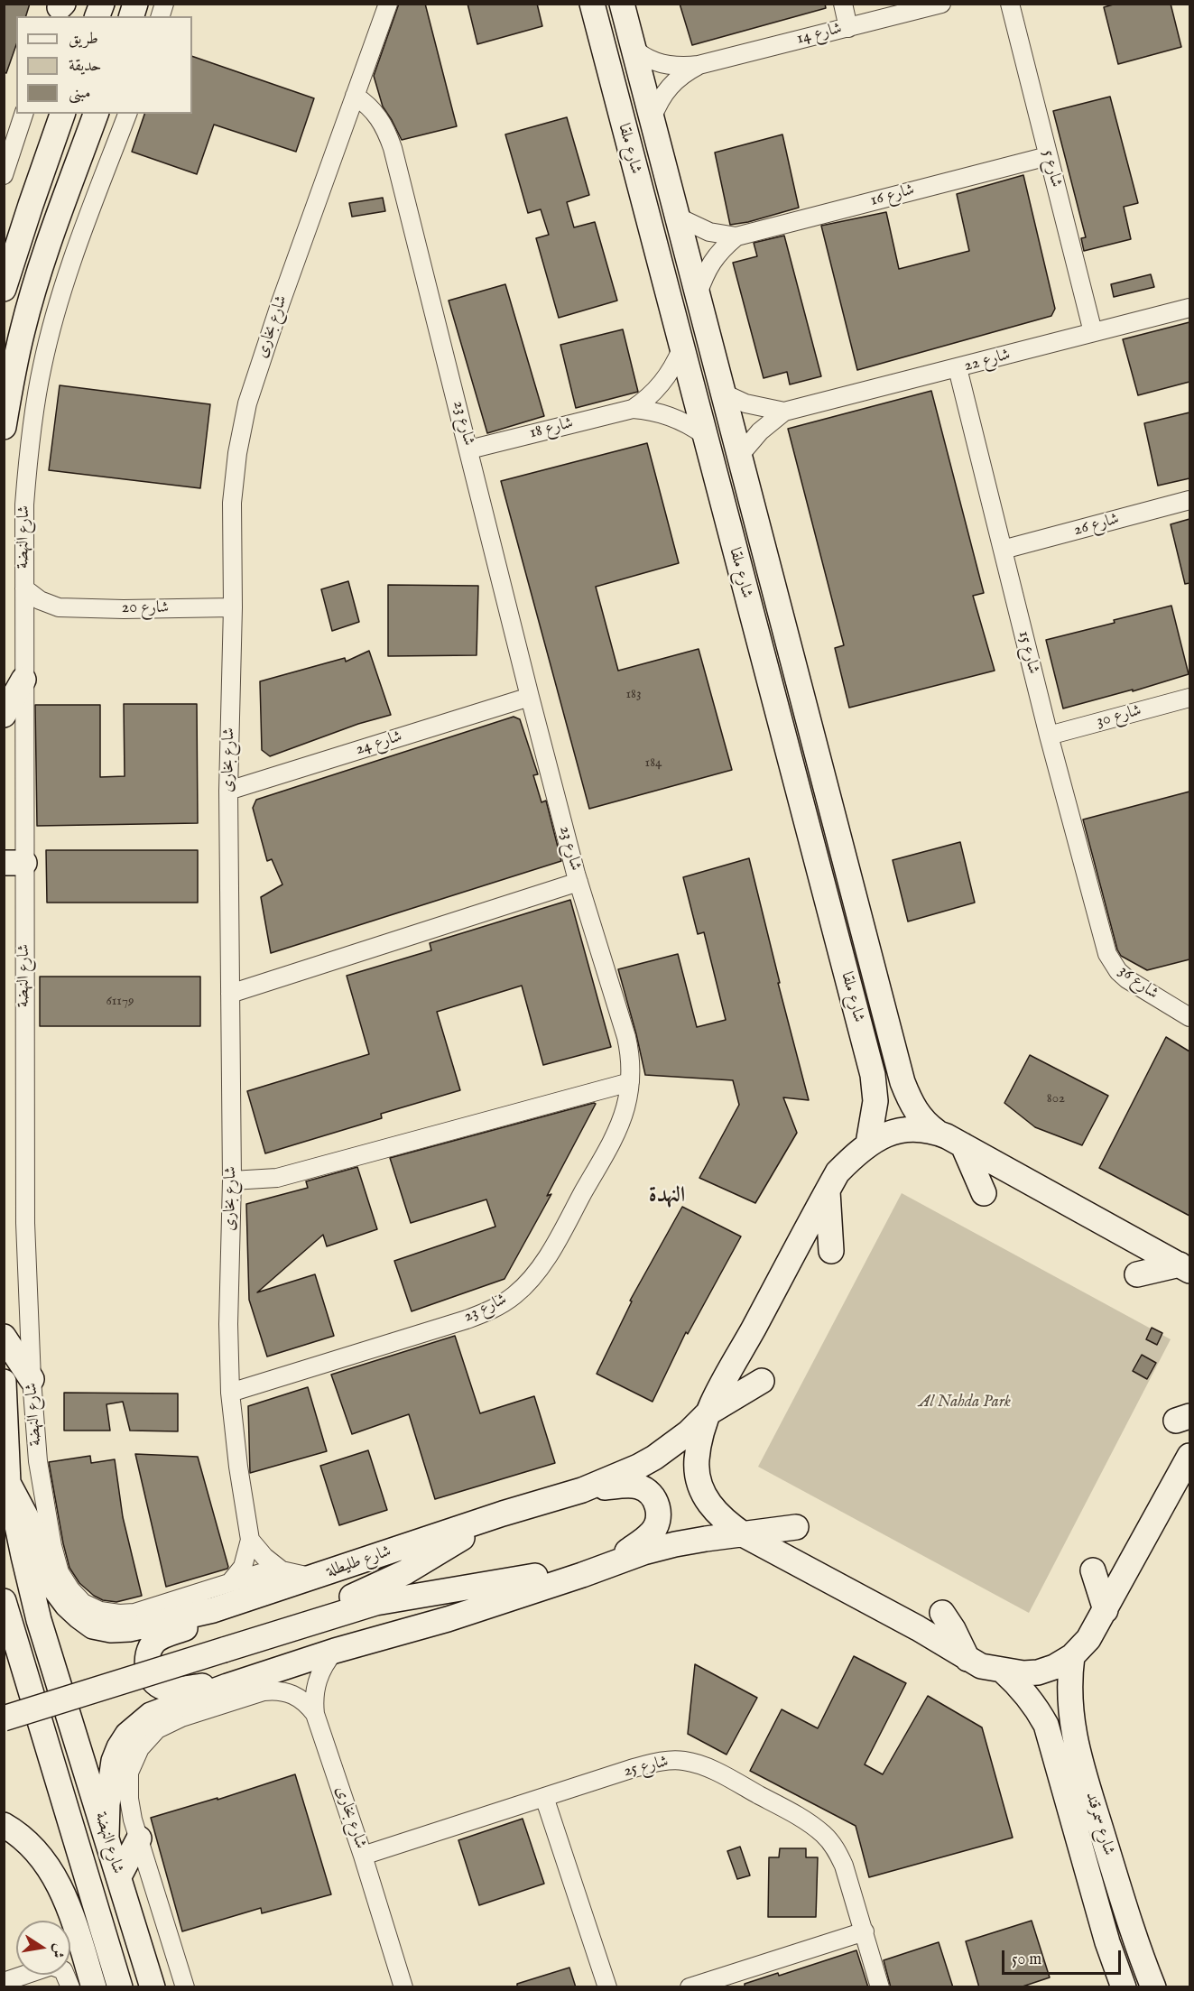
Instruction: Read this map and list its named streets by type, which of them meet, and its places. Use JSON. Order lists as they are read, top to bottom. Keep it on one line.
{"streets":{"street":["شارع 14","شارع ملقا","شارع 5","شارع 16","شارع بخارى","شارع 22","شارع 23","شارع 18","شارع 26","شارع النهضة","شارع 20","شارع 15","شارع 30","شارع 24","شارع 36","شارع طليطلة","شارع 25","شارع سمرقند"]},"crossings":[["شارع 14","شارع ملقا"],["شارع ملقا","شارع 16"],["شارع ملقا","شارع 22"],["شارع ملقا","شارع 18"],["شارع 5","شارع 16"],["شارع 5","شارع 22"],["شارع بخارى","شارع 23"],["شارع بخارى","شارع النهضة"],["شارع بخارى","شارع 20"],["شارع بخارى","شارع 24"],["شارع بخارى","شارع 25"],["شارع 22","شارع 15"],["شارع 23","شارع 18"],["شارع 23","شارع 24"],["شارع 26","شارع 15"],["شارع النهضة","شارع 20"],["شارع النهضة","شارع طليطلة"],["شارع 15","شارع 30"],["شارع 15","شارع 36"]],"districts":["النهدة"],"parks":["Al Nahda Park"],"house_numbers":["183","184","61179","802"],"legend":["طريق","حديقة","مبنى"],"scale_bar":"50 m","north":"right"}
